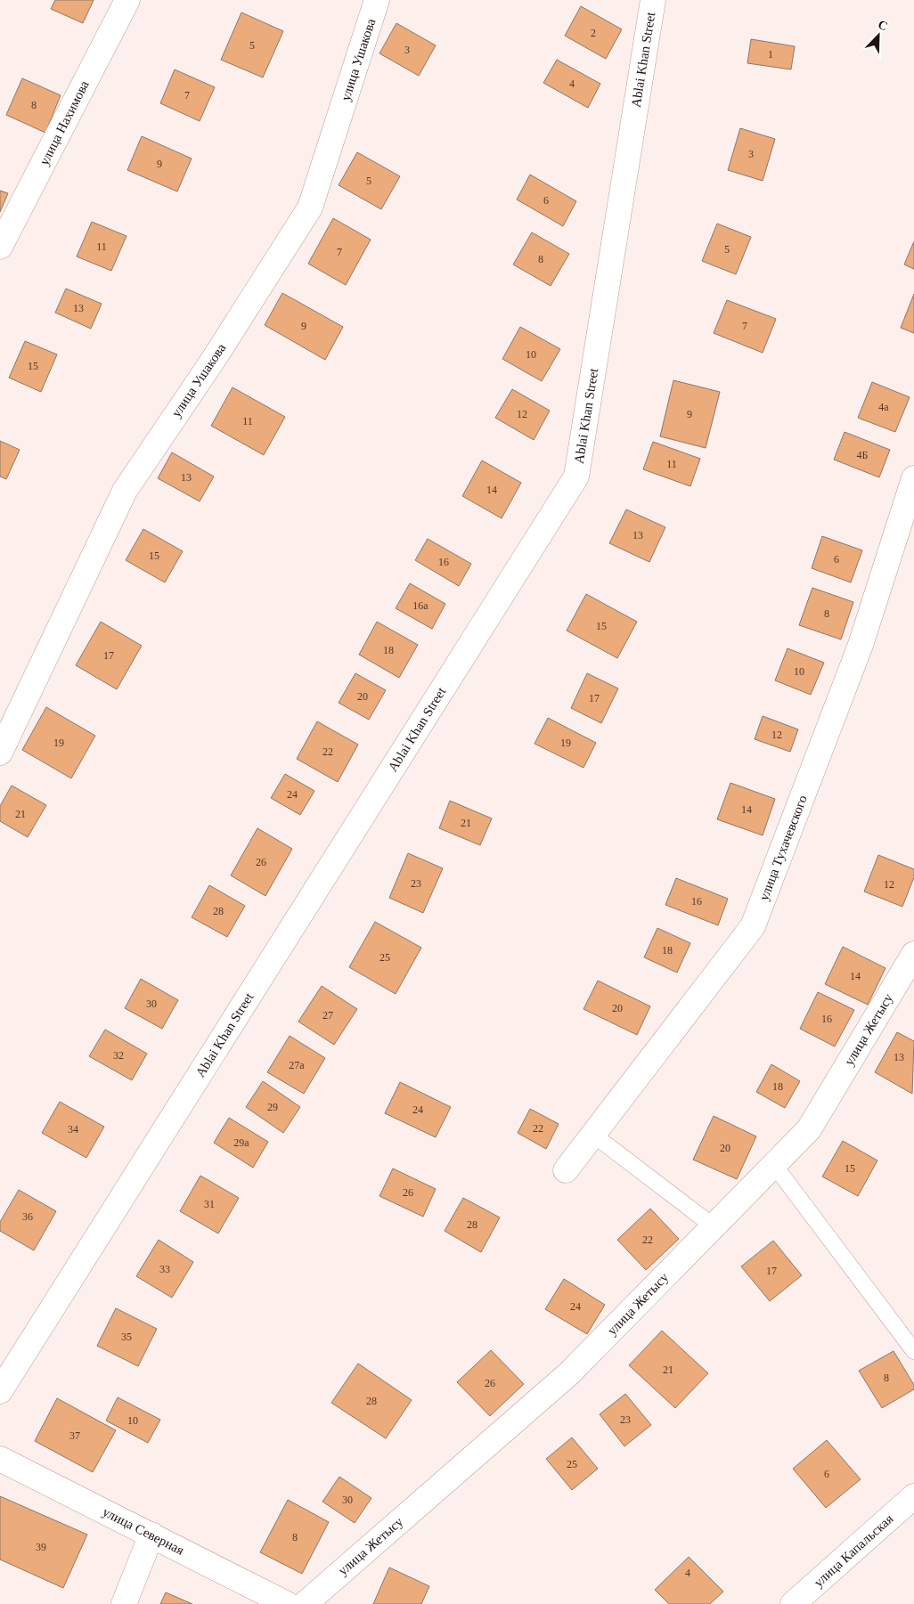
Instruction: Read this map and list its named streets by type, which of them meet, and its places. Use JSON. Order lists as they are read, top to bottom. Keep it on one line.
{"streets":{"street":["улица Ушакова","Ablai Khan Street","улица Нахимова","улица Тухачевского","улица Жетысу","улица Северная","улица Капальская"]},"house_numbers":["2","5","3","1","4","7","8","3","9","5","6","11","5","7","8","13","9","7","10","15","4а","12","9","11","4Б","11","13","14","13","15","6","16","16а","8","15","18","17","10","20","17","12","19","19","22","24","14","21","21","26","23","12","16","28","18","25","14","30","20","27","16","32","13","27а","18","29","24","22","34","29а","20","15","26","31","36","28","22","33","17","24","35","21","8","26","28","23","10","37","25","6","30","8","39","4"],"north":"top right"}
